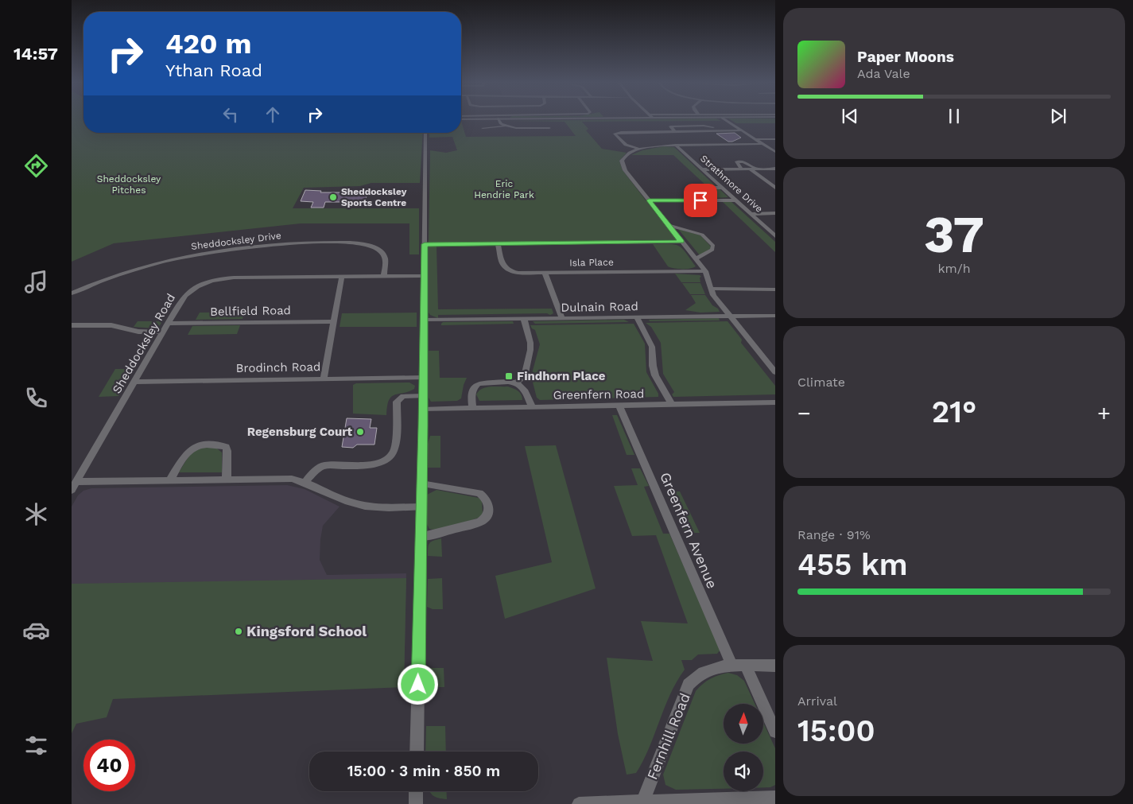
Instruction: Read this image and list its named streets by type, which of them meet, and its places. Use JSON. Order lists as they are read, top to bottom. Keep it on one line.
{"streets":{"street":["Strathmore Drive","Sheddocksley Drive","Isla Place","Dulnain Road","Bellfield Road","Sheddocksley Road","Brodinch Road","Greenfern Road","Greenfern Avenue","Fernhill Road"]},"crossings":[["Sheddocksley Drive","Sheddocksley Road"],["Bellfield Road","Sheddocksley Road"],["Sheddocksley Road","Brodinch Road"],["Greenfern Road","Greenfern Avenue"],["Greenfern Avenue","Fernhill Road"]],"parks":["Sheddocksley Pitches","Eric Hendrie Park"],"places":{"other":["Sheddocksley Sports Centre","Regensburg Court","Kingsford School"],"transit":["Findhorn Place"]},"north":"top","page":{"tabs":"14:57","turn":["420 m","Ythan Road"],"song":["Paper Moons","Ada Vale"],"tile":[["37","km/h"],"Climate",["Range · 91%","455 km"],["Arrival","15:00"]],"heat":["−","21°","+"],"limit":"40","trip":"15:00 · 3 min · 850 m"}}
